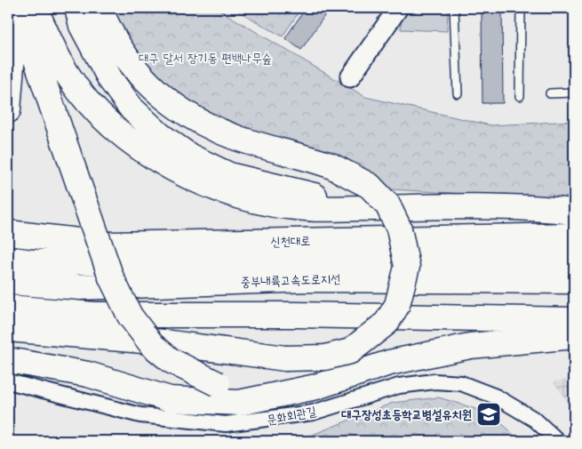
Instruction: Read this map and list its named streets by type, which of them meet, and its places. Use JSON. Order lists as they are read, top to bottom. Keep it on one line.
{"streets":{"highway":["신천대로","중부내륙고속도로지선"],"street":["문화회관길"]},"parks":["대구 달서 장기동 편백나무숲"],"places":{"school or university":["대구장성초등학교병설유치원"]}}
